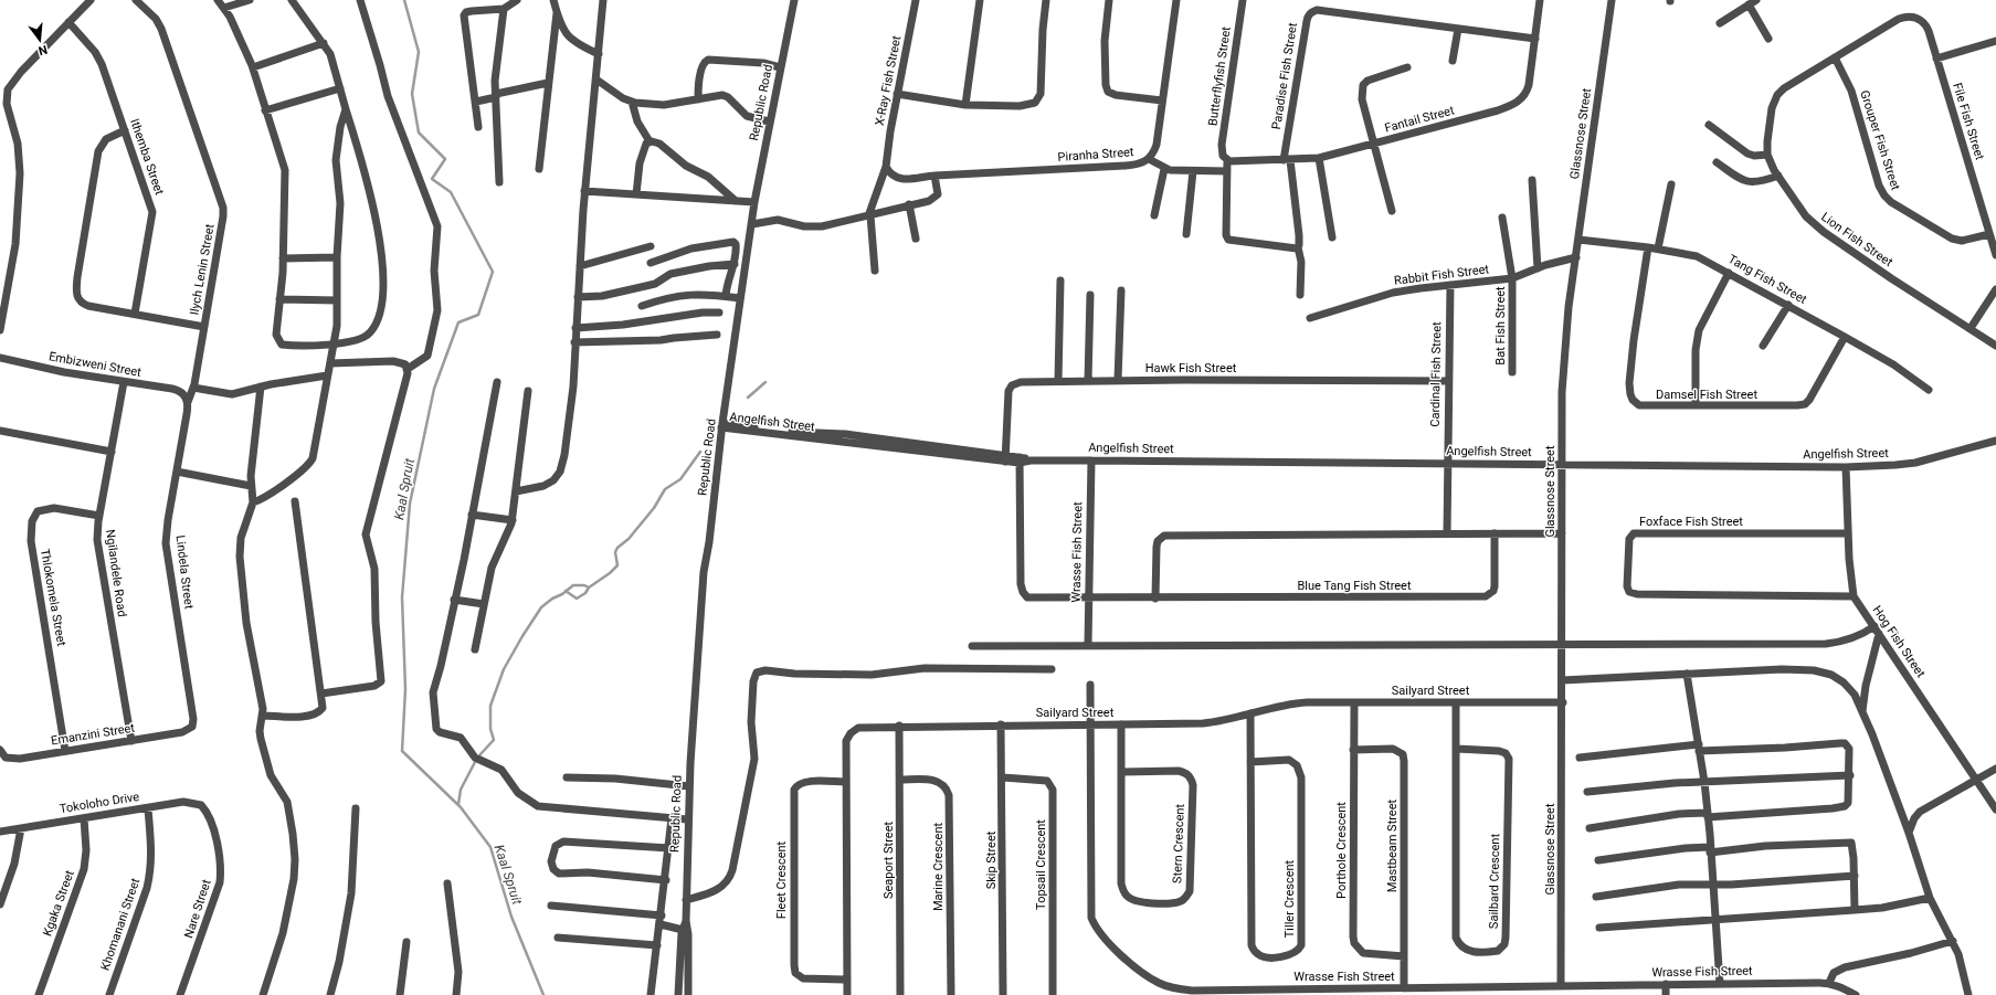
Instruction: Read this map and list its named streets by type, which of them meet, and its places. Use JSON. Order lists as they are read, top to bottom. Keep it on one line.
{"streets":{"street":["Butterflyfish Street","Paradise Fish Street","X-Ray Fish Street","Republic Road","Fantail Street","File Fish Street","Glassnose Street","Grouper Fish Street","Piranha Street","Ithemba Street","Lion Fish Street","Ilych Lenin Street","Rabbit Fish Street","Tang Fish Street","Bat Fish Street","Embizweni Street","Hawk Fish Street","Cardinal Fish Street","Damsel Fish Street","Angelfish Street","Foxface Fish Street","Wrasse Fish Street","Lindela Street","Ngilandele Road","Blue Tang Fish Street","Thlokomela Street","Hog Fish Street","Sailyard Street","Emanzini Street","Tokoloho Drive","Stern Crescent","Mastbeam Street","Porthole Crescent","Seaport Street","Skip Street","Topsail Crescent","Marine Crescent","Fleet Crescent","Sailbard Crescent","Tiller Crescent","Kgaka Street","Nare Street","Khomanani Street"]},"crossings":[["Butterflyfish Street","Fantail Street"],["Paradise Fish Street","Fantail Street"],["X-Ray Fish Street","Piranha Street"],["Republic Road","Angelfish Street"],["File Fish Street","Grouper Fish Street"],["Glassnose Street","Rabbit Fish Street"],["Glassnose Street","Tang Fish Street"],["Glassnose Street","Angelfish Street"],["Glassnose Street","Wrasse Fish Street"],["Glassnose Street","Sailyard Street"],["Ithemba Street","Ilych Lenin Street"],["Ilych Lenin Street","Lindela Street"],["Rabbit Fish Street","Bat Fish Street"],["Rabbit Fish Street","Cardinal Fish Street"],["Tang Fish Street","Damsel Fish Street"],["Embizweni Street","Lindela Street"],["Embizweni Street","Ngilandele Road"],["Hawk Fish Street","Cardinal Fish Street"],["Hawk Fish Street","Angelfish Street"],["Cardinal Fish Street","Angelfish Street"],["Angelfish Street","Wrasse Fish Street"],["Angelfish Street","Blue Tang Fish Street"],["Angelfish Street","Hog Fish Street"],["Foxface Fish Street","Hog Fish Street"],["Wrasse Fish Street","Blue Tang Fish Street"],["Wrasse Fish Street","Sailyard Street"],["Wrasse Fish Street","Mastbeam Street"],["Lindela Street","Emanzini Street"],["Ngilandele Road","Thlokomela Street"],["Ngilandele Road","Emanzini Street"],["Thlokomela Street","Emanzini Street"],["Sailyard Street","Stern Crescent"],["Sailyard Street","Porthole Crescent"],["Sailyard Street","Seaport Street"],["Sailyard Street","Skip Street"],["Sailyard Street","Fleet Crescent"],["Sailyard Street","Sailbard Crescent"],["Sailyard Street","Tiller Crescent"],["Tokoloho Drive","Kgaka Street"],["Tokoloho Drive","Nare Street"],["Tokoloho Drive","Khomanani Street"],["Mastbeam Street","Porthole Crescent"],["Seaport Street","Marine Crescent"],["Skip Street","Topsail Crescent"]],"water":["Kaal Spruit"],"north":"bottom"}
